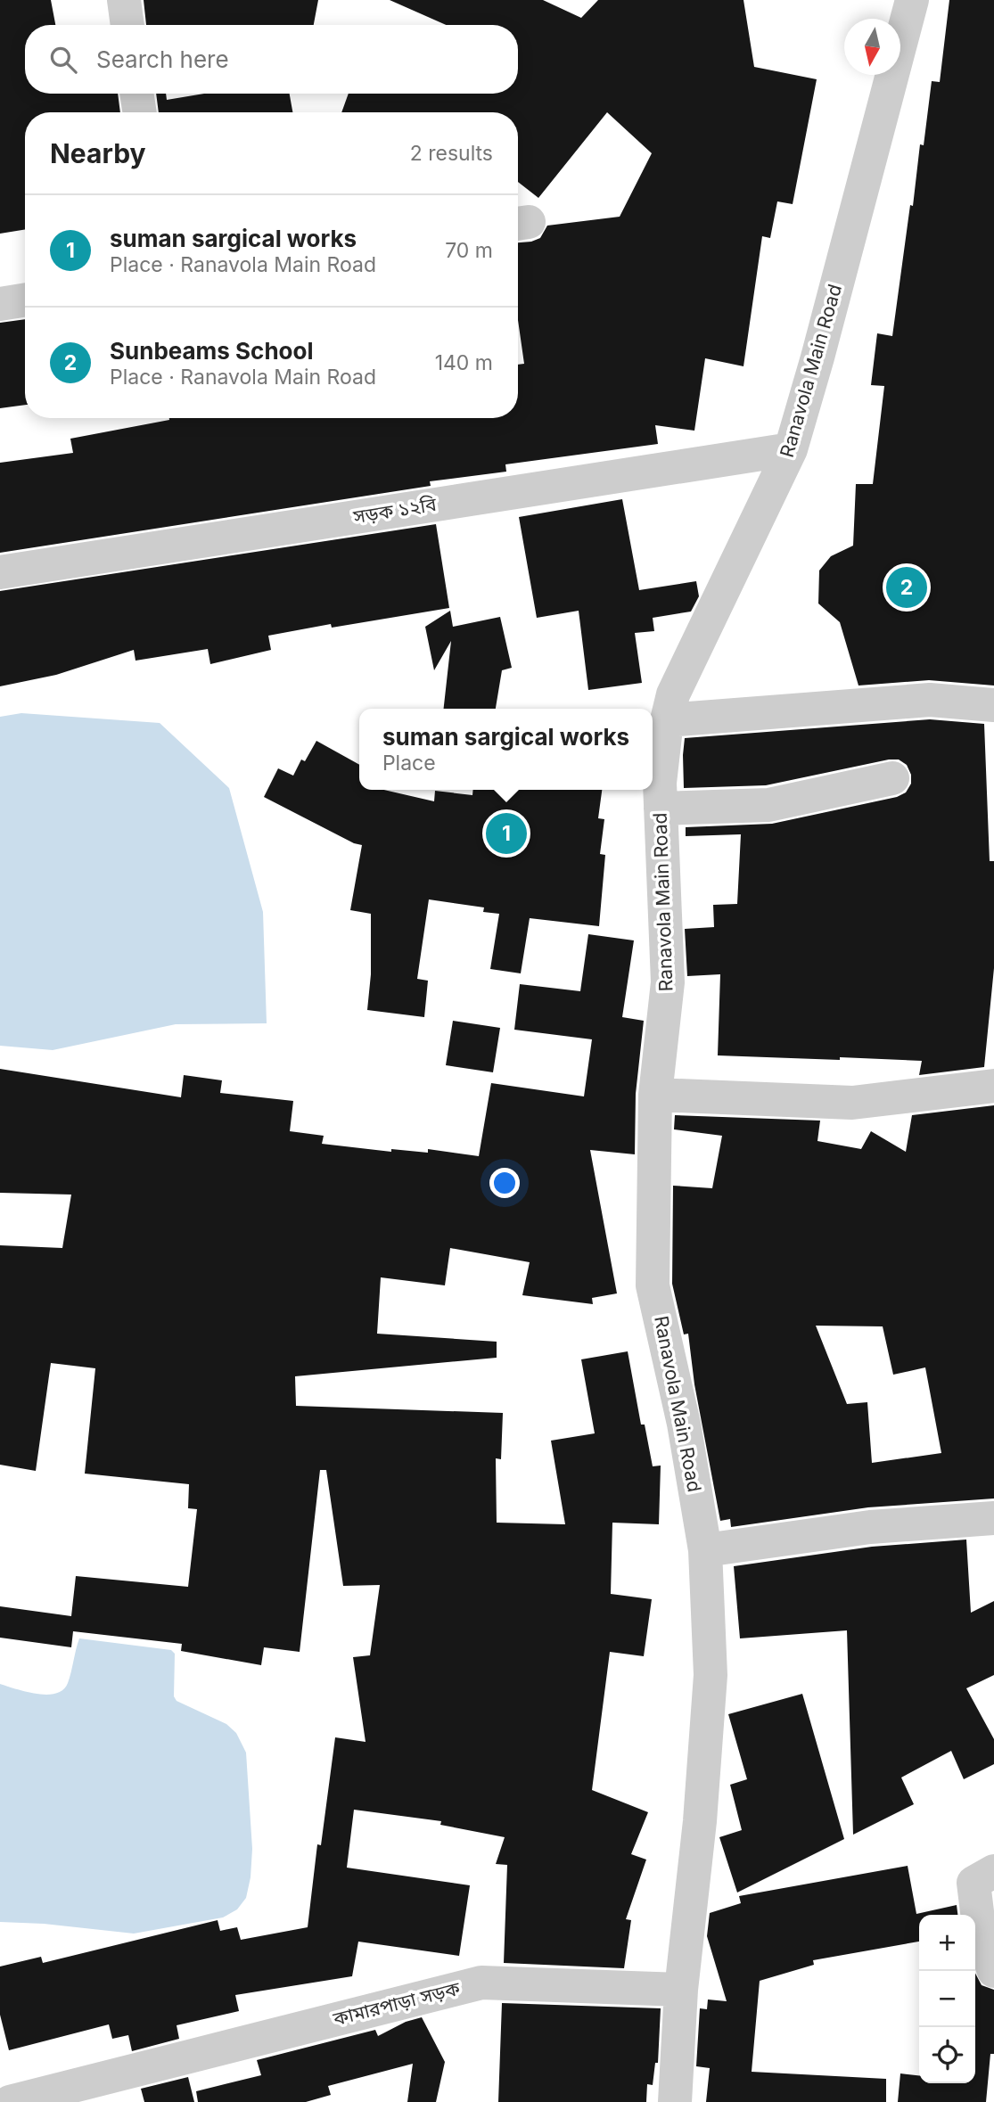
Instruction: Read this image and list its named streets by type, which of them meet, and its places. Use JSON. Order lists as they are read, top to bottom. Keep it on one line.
{"streets":{"street":["Ranavola Main Road","সড়ক ১২বি","কামারপাড়া সড়ক"]},"crossings":[["Ranavola Main Road","সড়ক ১২বি"],["Ranavola Main Road","কামারপাড়া সড়ক"]],"north":"bottom","page":{"search":"Search here","heading":["Nearby","2 results"],"list":[{"mark":"1","name":"suman sargical works","note":"Place · Ranavola Main Road","value":"70 m"},{"mark":"2","name":"Sunbeams School","note":"Place · Ranavola Main Road","value":"140 m"}],"pins":["2","1"],"popup":["suman sargical works","Place"],"map_buttons":["+","−"]}}
